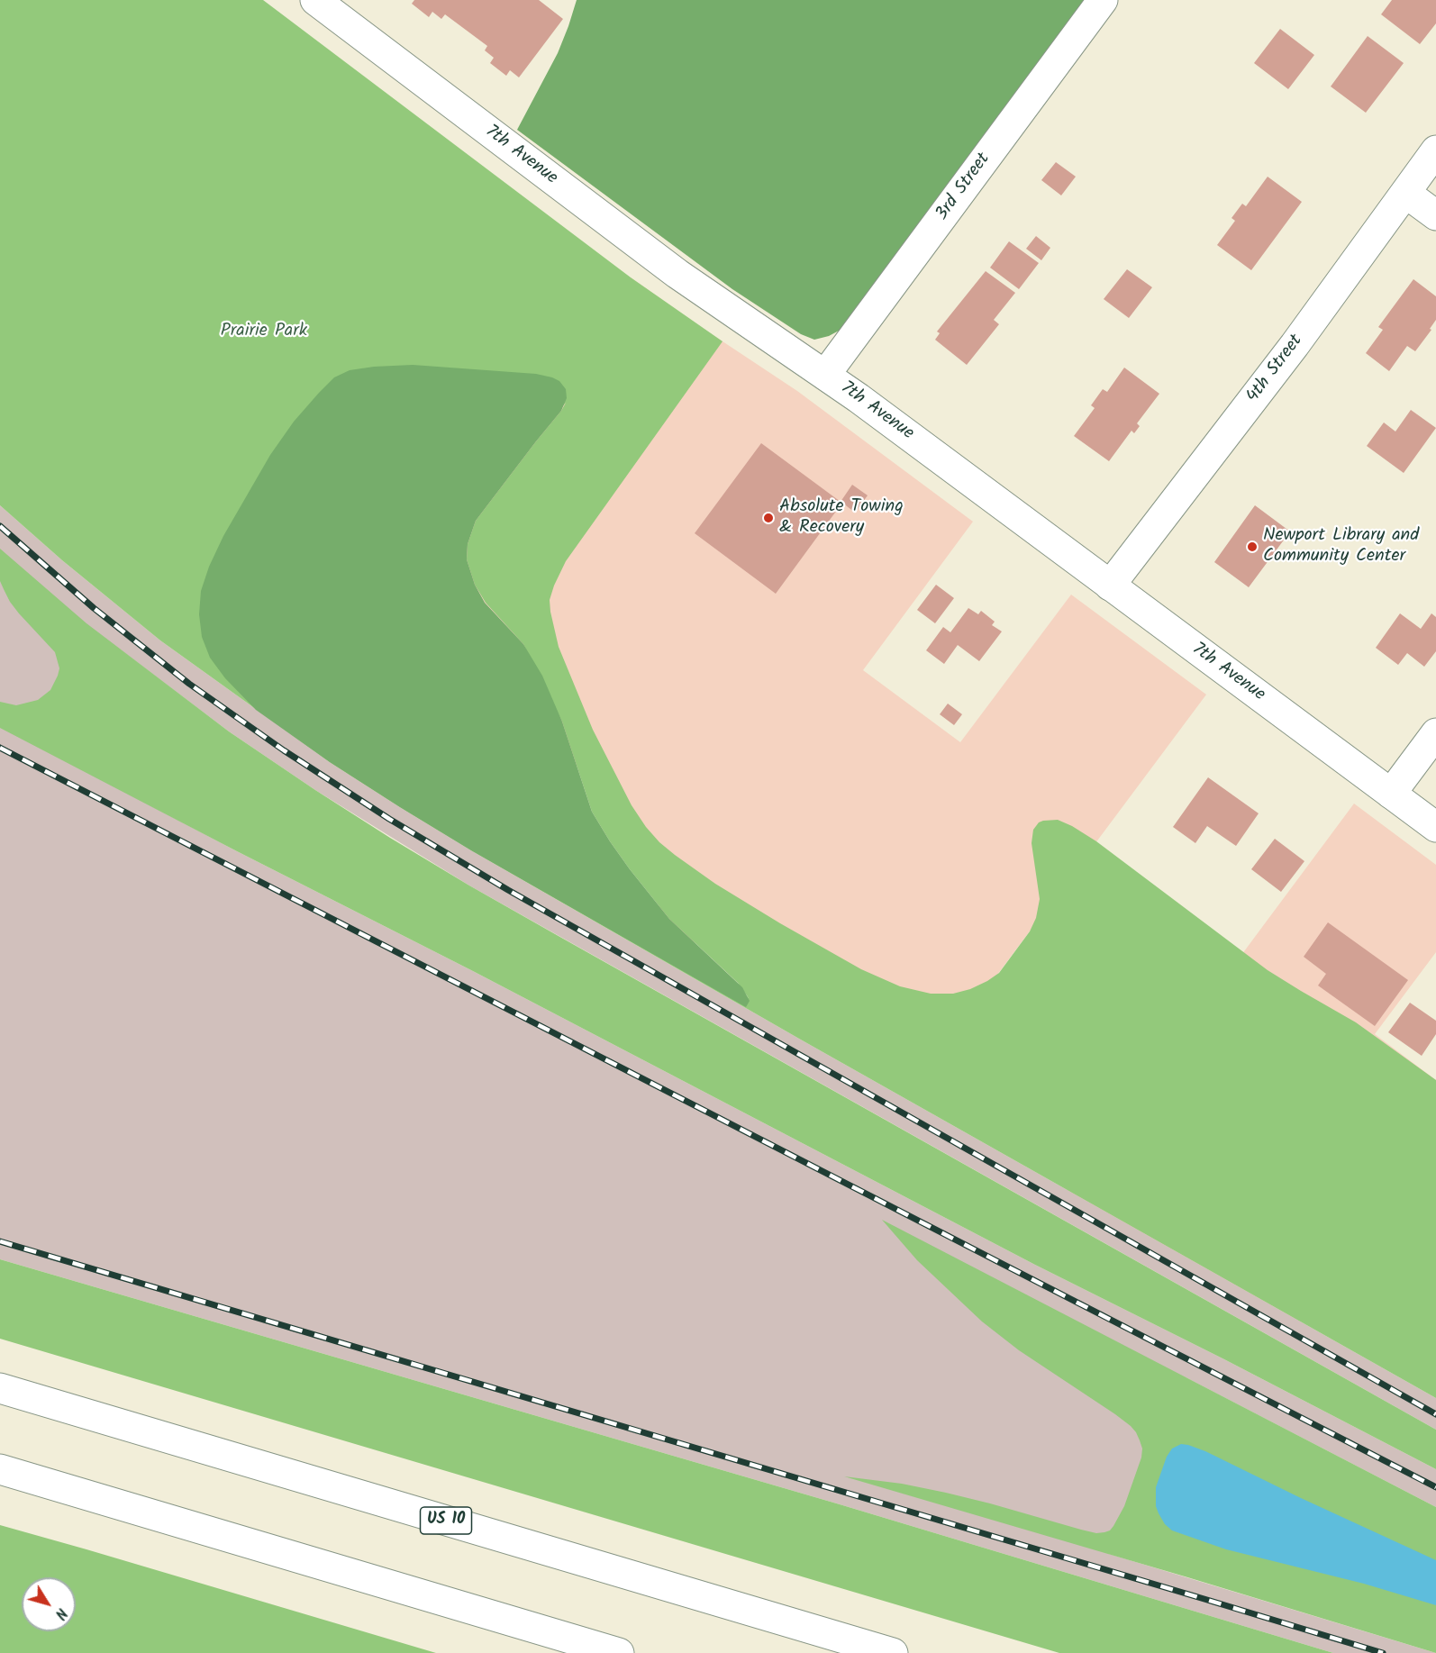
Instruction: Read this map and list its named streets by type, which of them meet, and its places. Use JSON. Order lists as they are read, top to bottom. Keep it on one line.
{"streets":{"main road":["7th Avenue","3rd Street","4th Street","US 10"]},"crossings":[["7th Avenue","3rd Street"],["7th Avenue","4th Street"]],"parks":["Prairie Park"],"places":["Absolute Towing & Recovery","Newport Library and Community Center"],"north":"bottom right"}
